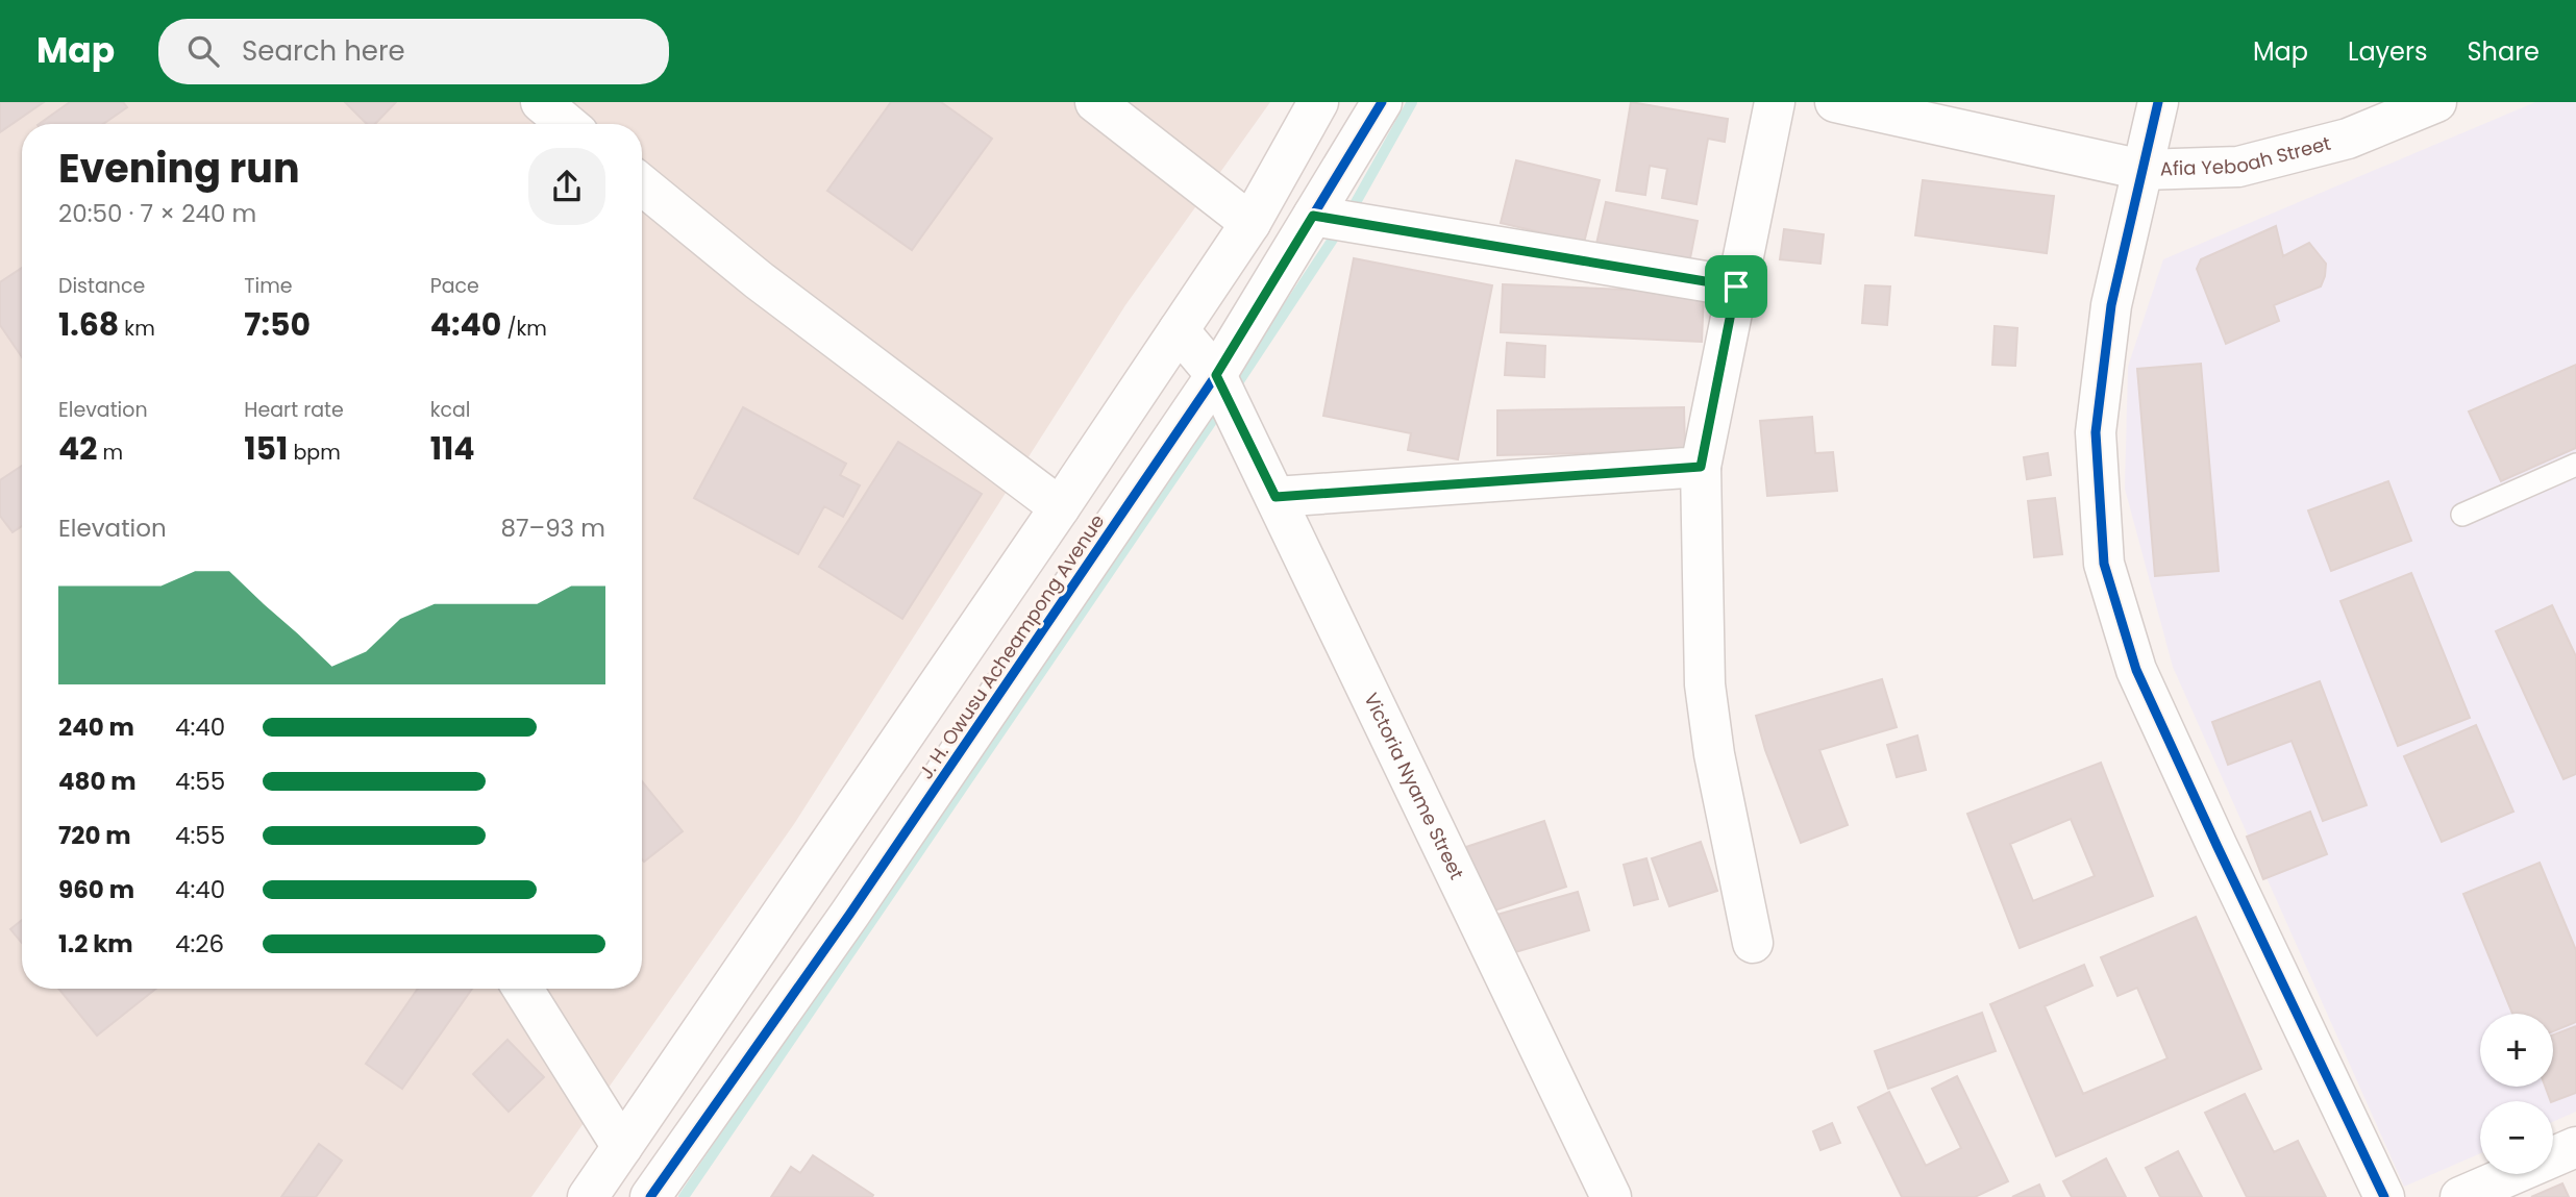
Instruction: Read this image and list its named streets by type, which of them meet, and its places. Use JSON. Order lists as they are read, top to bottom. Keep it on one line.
{"streets":{"street":["Afia Yeboah Street","J. H. Owusu Acheampong Avenue","Victoria Nyame Street"]},"crossings":[["J. H. Owusu Acheampong Avenue","Victoria Nyame Street"]],"page":{"header":"Map","search":"Search here","nav":["Map","Layers","Share"],"heading":["Evening run","20:50 · 7 × 240 m"],"stats":[["Distance","1.68 km"],["Time","7:50"],["Pace","4:40 /km"],["Elevation","42 m"],["Heart rate","151 bpm"],["kcal","114"]],"chart":["Elevation","87–93 m"],"list":[{"name":"240 m","note":"4:40"},{"name":"480 m","note":"4:55"},{"name":"720 m","note":"4:55"},{"name":"960 m","note":"4:40"},{"name":"1.2 km","note":"4:26"}],"map_buttons":["+","−"]}}
